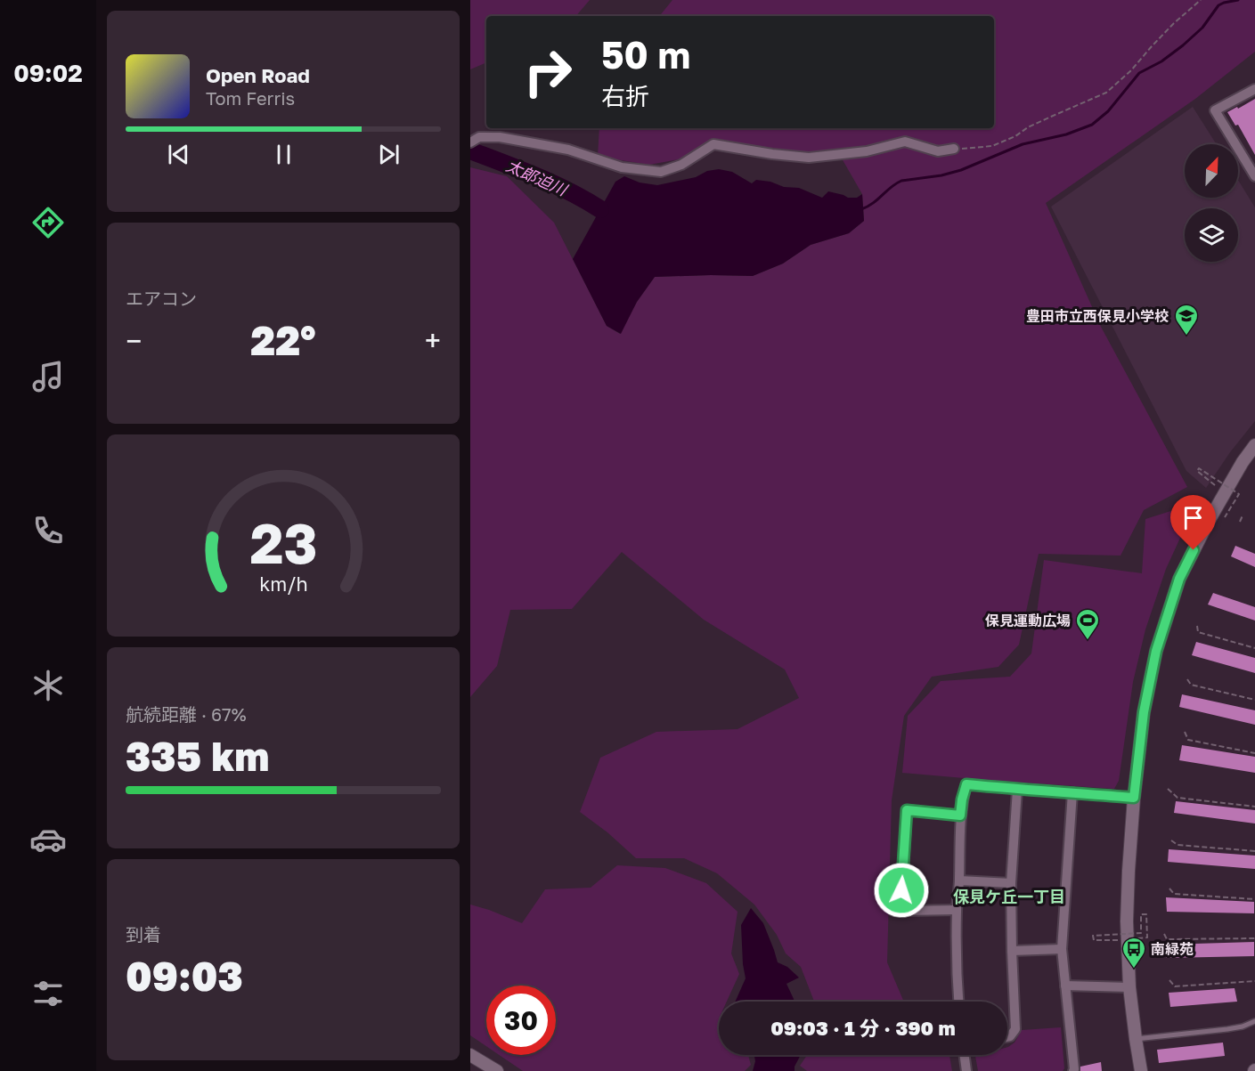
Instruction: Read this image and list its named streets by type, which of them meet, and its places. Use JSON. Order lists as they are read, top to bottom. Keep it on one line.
{"districts":["保見ケ丘一丁目"],"water":["太郎迫川"],"places":{"school or university":["豊田市立西保見小学校"],"sports":["保見運動広場"],"bus stop":["南緑苑"]},"north":"top right","page":{"tabs":"09:02","turn":["50 m","右折"],"song":["Open Road","Tom Ferris"],"tile":["エアコン",["航続距離 · 67%","335 km"],["到着","09:03"]],"heat":["−","22°","+"],"limit":"30","trip":"09:03 · 1 分 · 390 m","gauge":["23","km/h"]}}
